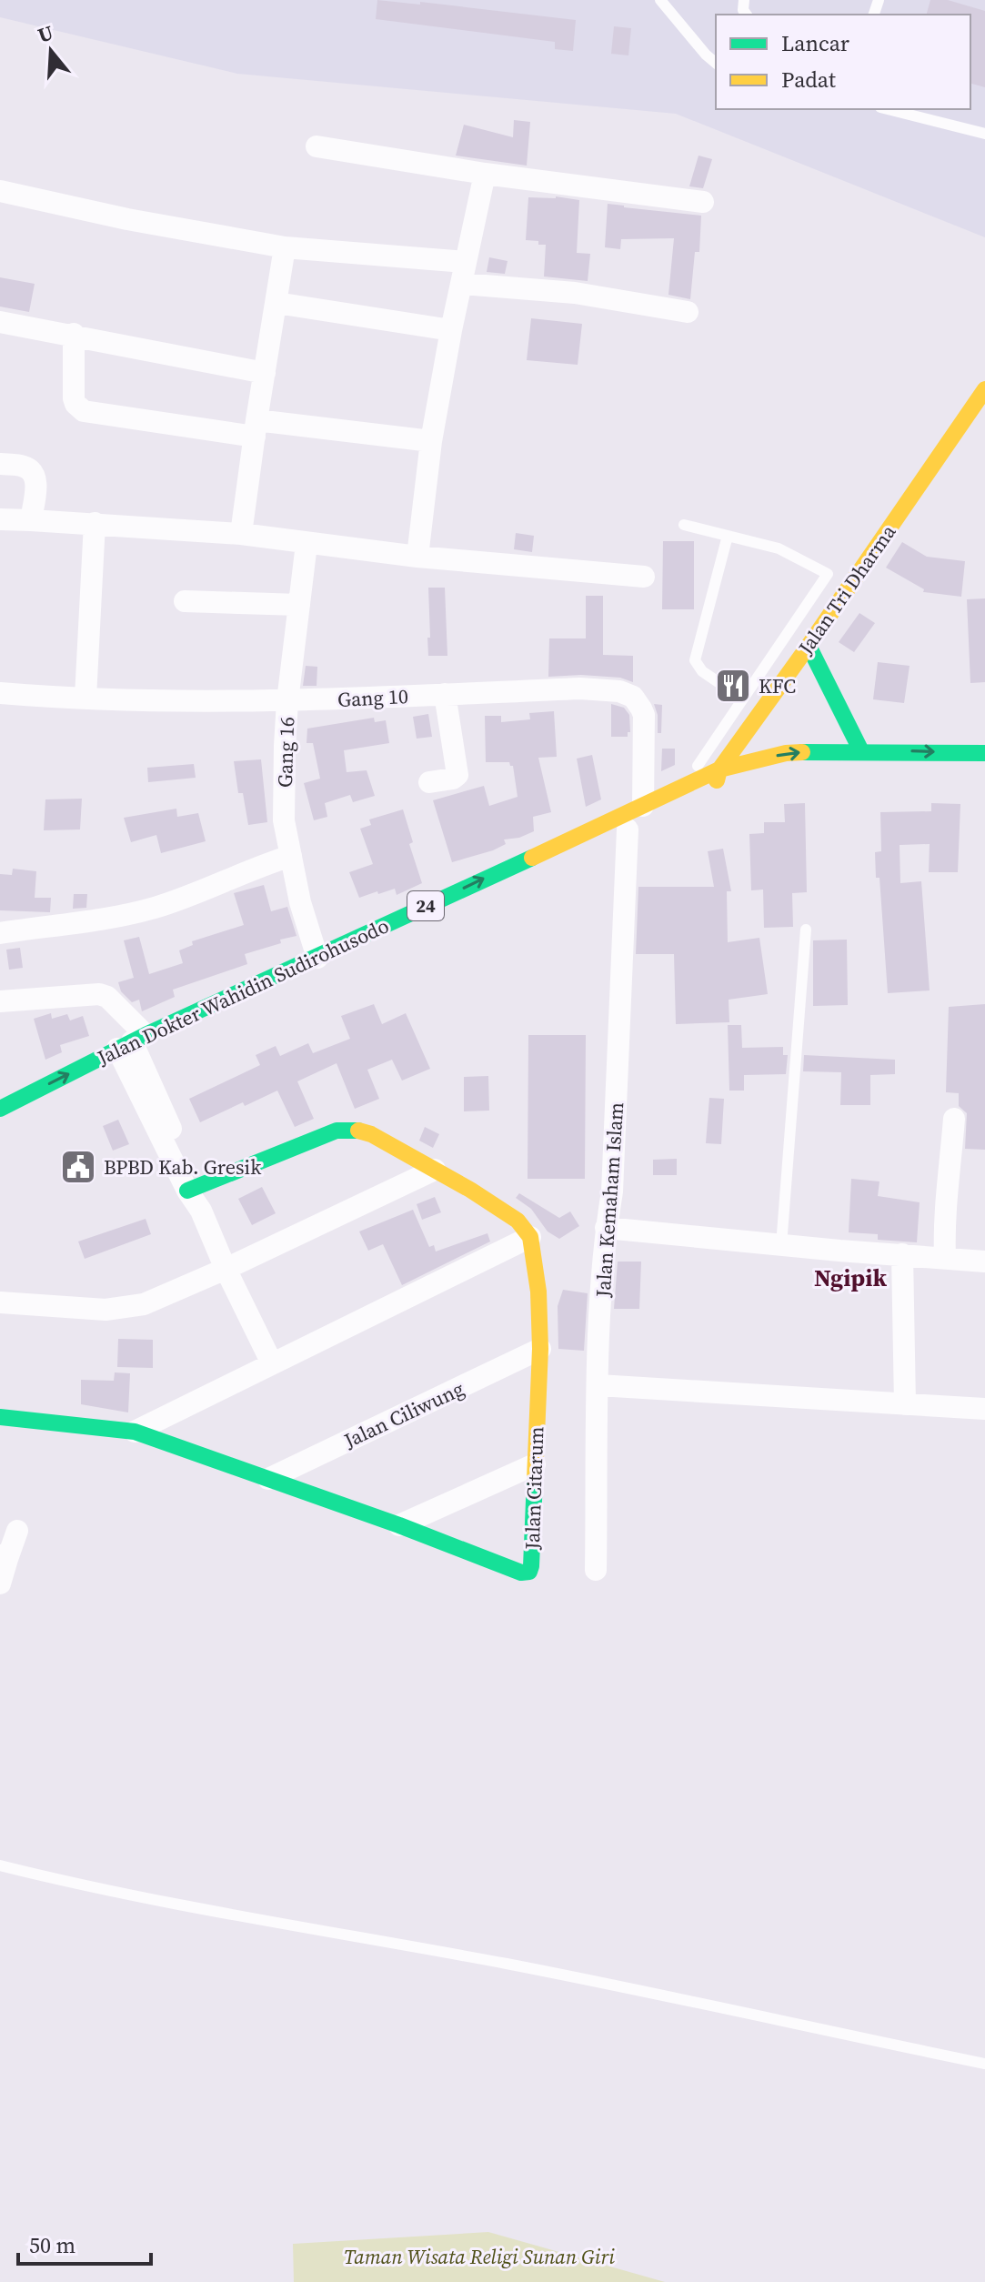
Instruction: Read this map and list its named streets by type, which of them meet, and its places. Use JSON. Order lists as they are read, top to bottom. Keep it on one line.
{"streets":{"main road":["Jalan Tri Dharma","24","Jalan Dokter Wahidin Sudirohusodo","Jalan Citarum"],"street":["Gang 10","Gang 16","Jalan Kemaham Islam","Jalan Ciliwung"]},"crossings":[["Jalan Tri Dharma","Jalan Dokter Wahidin Sudirohusodo"],["Gang 10","Gang 16"],["Gang 10","Jalan Dokter Wahidin Sudirohusodo"],["Gang 16","Jalan Dokter Wahidin Sudirohusodo"],["Jalan Dokter Wahidin Sudirohusodo","Jalan Kemaham Islam"],["Jalan Ciliwung","Jalan Citarum"]],"districts":["Ngipik"],"parks":["Taman Wisata Religi Sunan Giri"],"places":{"restaurant":["KFC"],"public building":["BPBD Kab. Gresik"]},"legend":["Lancar","Padat"],"scale_bar":"50 m","north":"top"}
